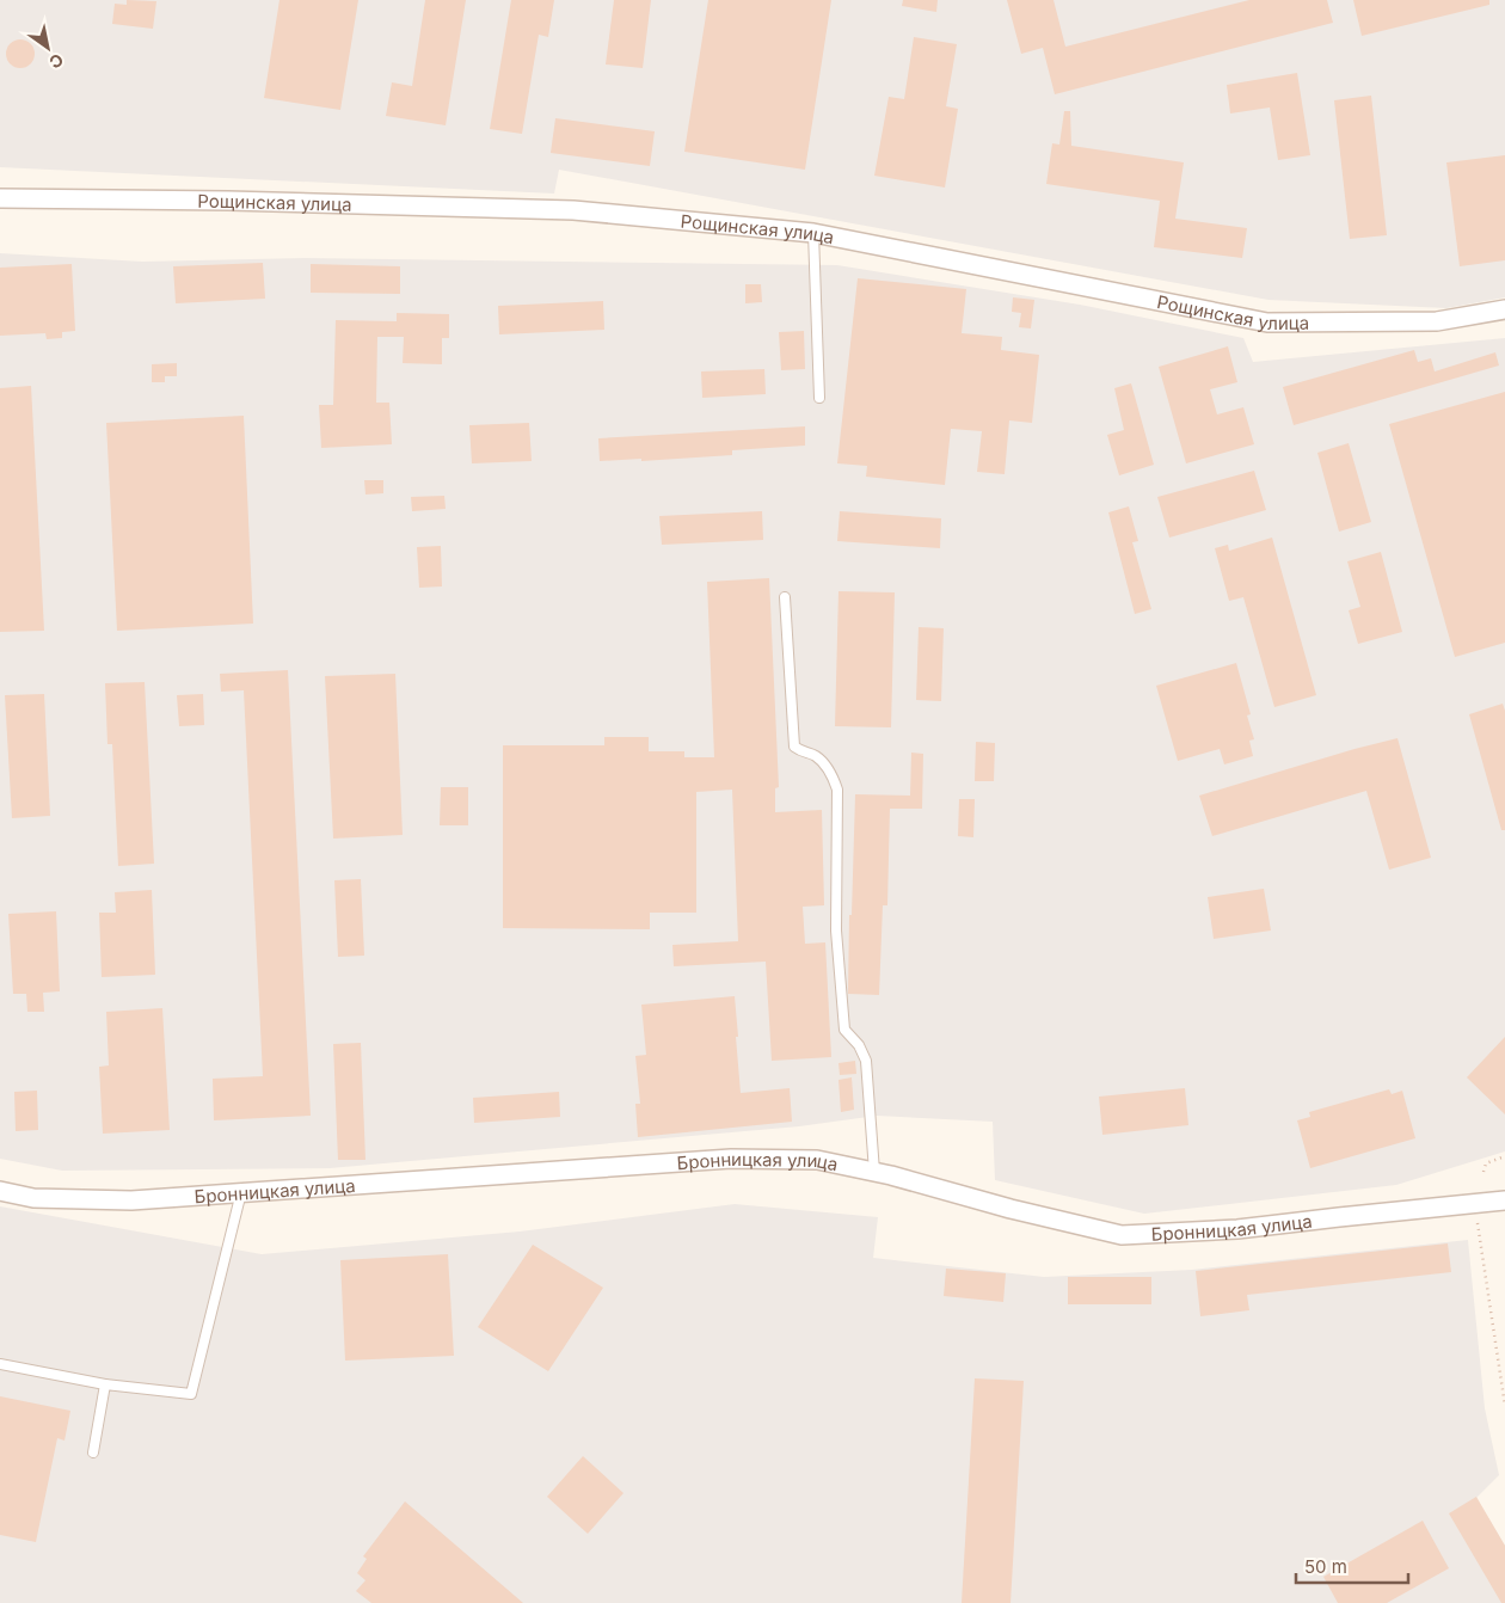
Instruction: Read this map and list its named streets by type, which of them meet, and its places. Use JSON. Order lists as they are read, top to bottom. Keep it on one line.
{"streets":{"street":["Рощинская улица","Бронницкая улица"]},"scale_bar":"50 m","north":"bottom right"}
